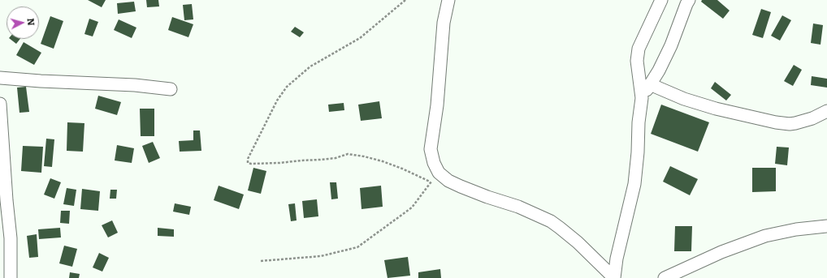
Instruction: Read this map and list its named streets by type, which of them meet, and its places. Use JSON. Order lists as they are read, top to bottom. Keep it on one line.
{"north":"right"}
